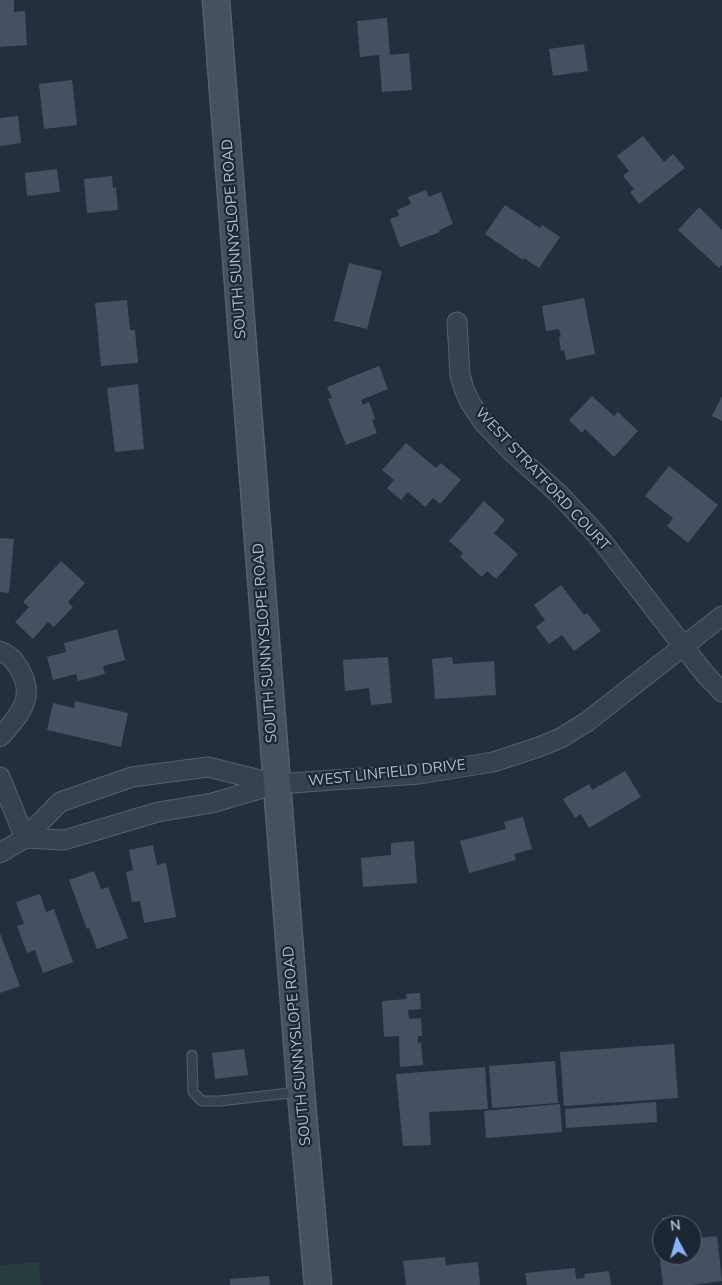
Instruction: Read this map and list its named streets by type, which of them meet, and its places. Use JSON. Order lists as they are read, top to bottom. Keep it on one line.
{"streets":{"street":["SOUTH SUNNYSLOPE ROAD","WEST STRATFORD COURT","WEST LINFIELD DRIVE"]},"crossings":[["SOUTH SUNNYSLOPE ROAD","WEST LINFIELD DRIVE"],["WEST STRATFORD COURT","WEST LINFIELD DRIVE"]],"north":"top"}
